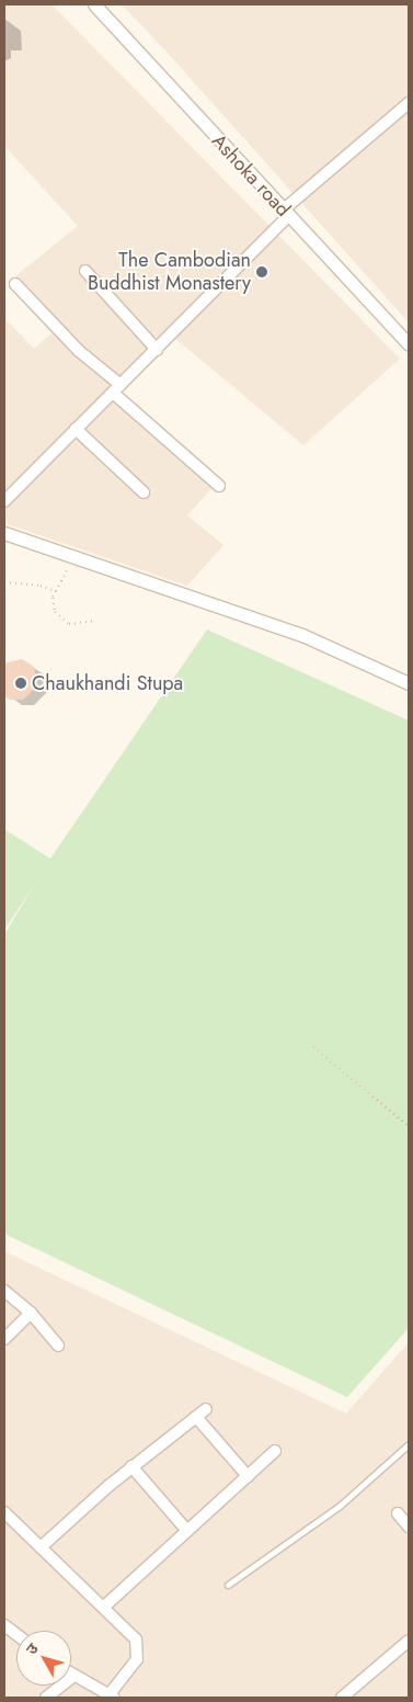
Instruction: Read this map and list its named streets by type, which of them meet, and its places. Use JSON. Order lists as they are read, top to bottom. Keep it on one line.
{"streets":{"street":["Ashoka road"]},"places":["The Cambodian Buddhist Monastery","Chaukhandi Stupa"],"north":"top left"}
